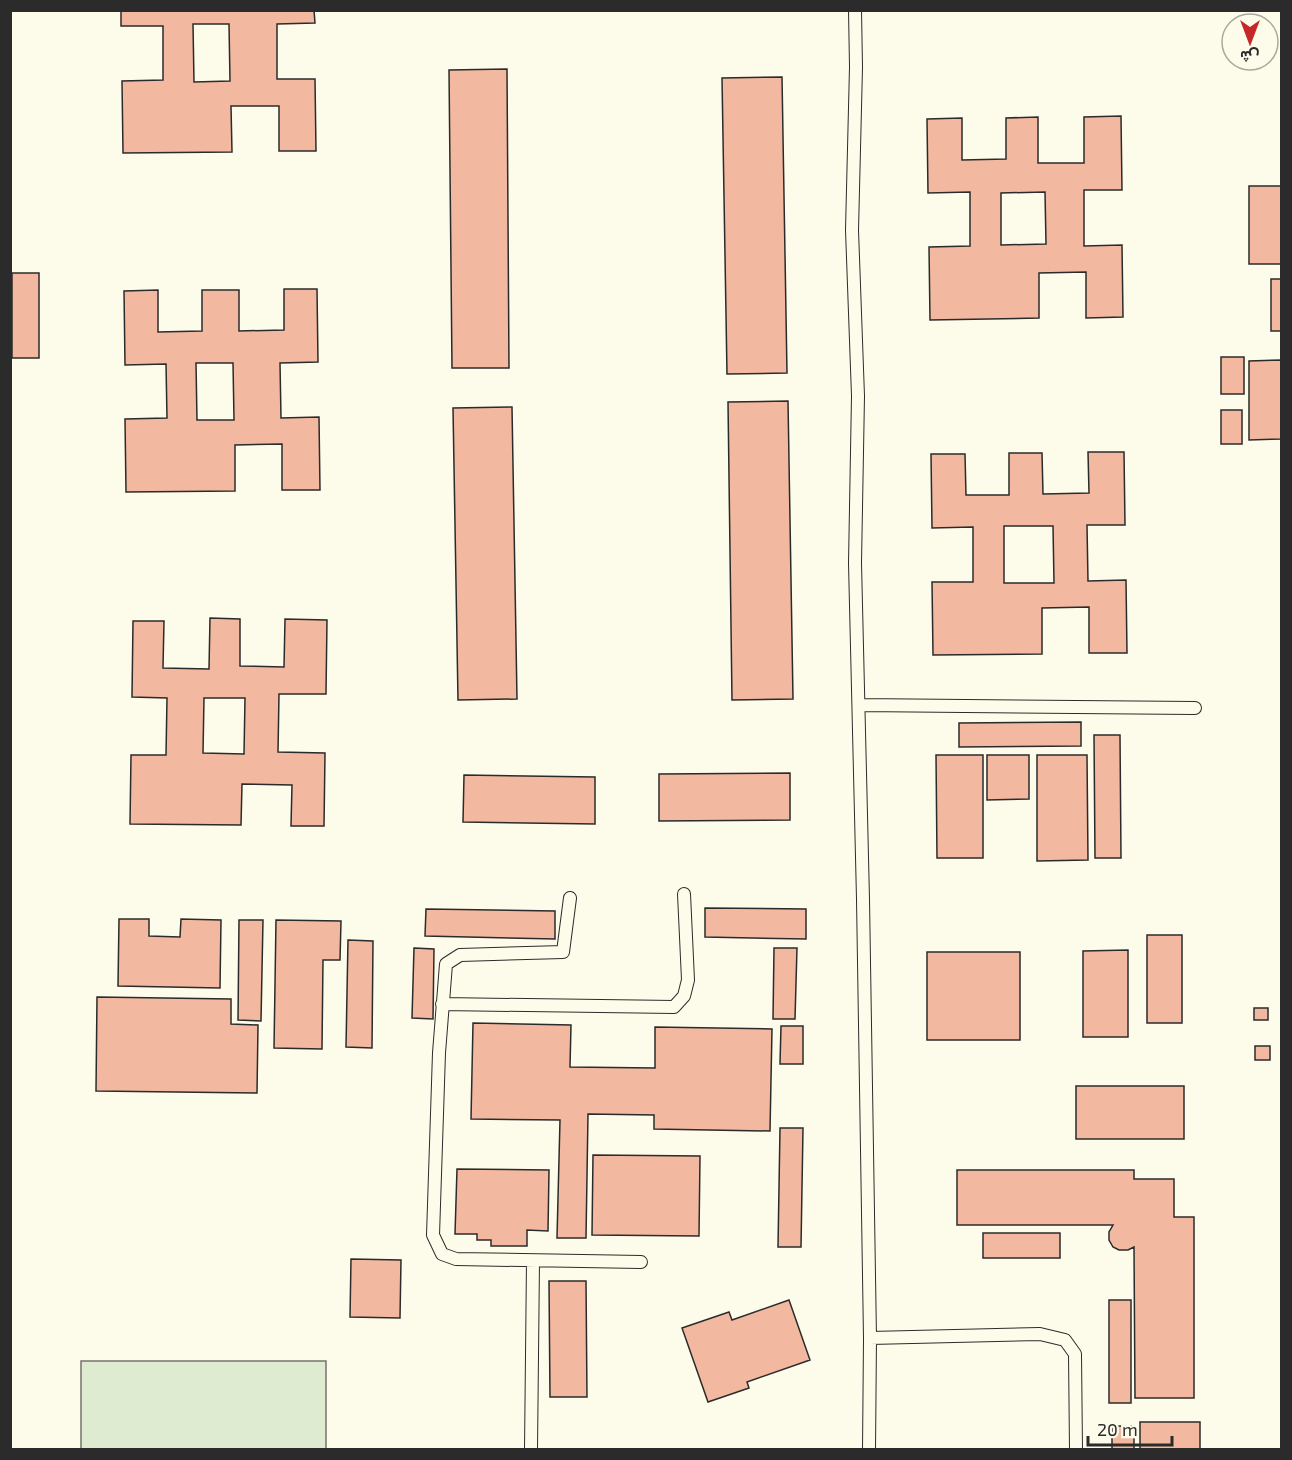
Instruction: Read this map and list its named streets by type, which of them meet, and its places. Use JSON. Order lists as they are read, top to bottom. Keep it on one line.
{"scale_bar":"20 m","north":"bottom"}
